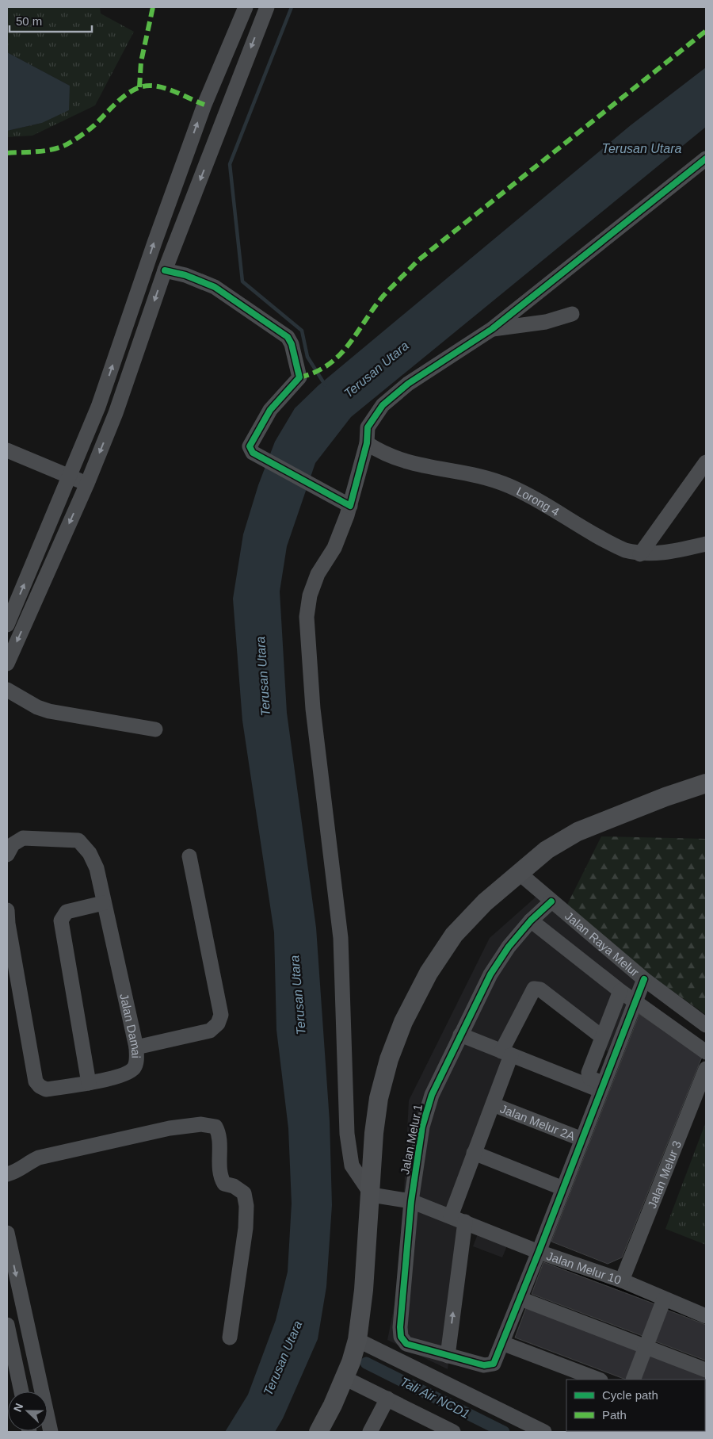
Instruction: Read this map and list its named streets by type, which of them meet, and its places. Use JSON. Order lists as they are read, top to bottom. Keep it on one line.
{"streets":{"street":["Lorong 4","Jalan Raya Melur","Jalan Damai","Jalan Melur 2A","Jalan Melur 1","Jalan Melur 3","Jalan Melur 10"]},"crossings":[["Jalan Raya Melur","Jalan Melur 1"],["Jalan Melur 1","Jalan Melur 10"],["Jalan Melur 3","Jalan Melur 10"]],"water":["Terusan Utara","Tali Air NCD1"],"legend":["Cycle path","Path"],"scale_bar":"50 m","north":"left"}
